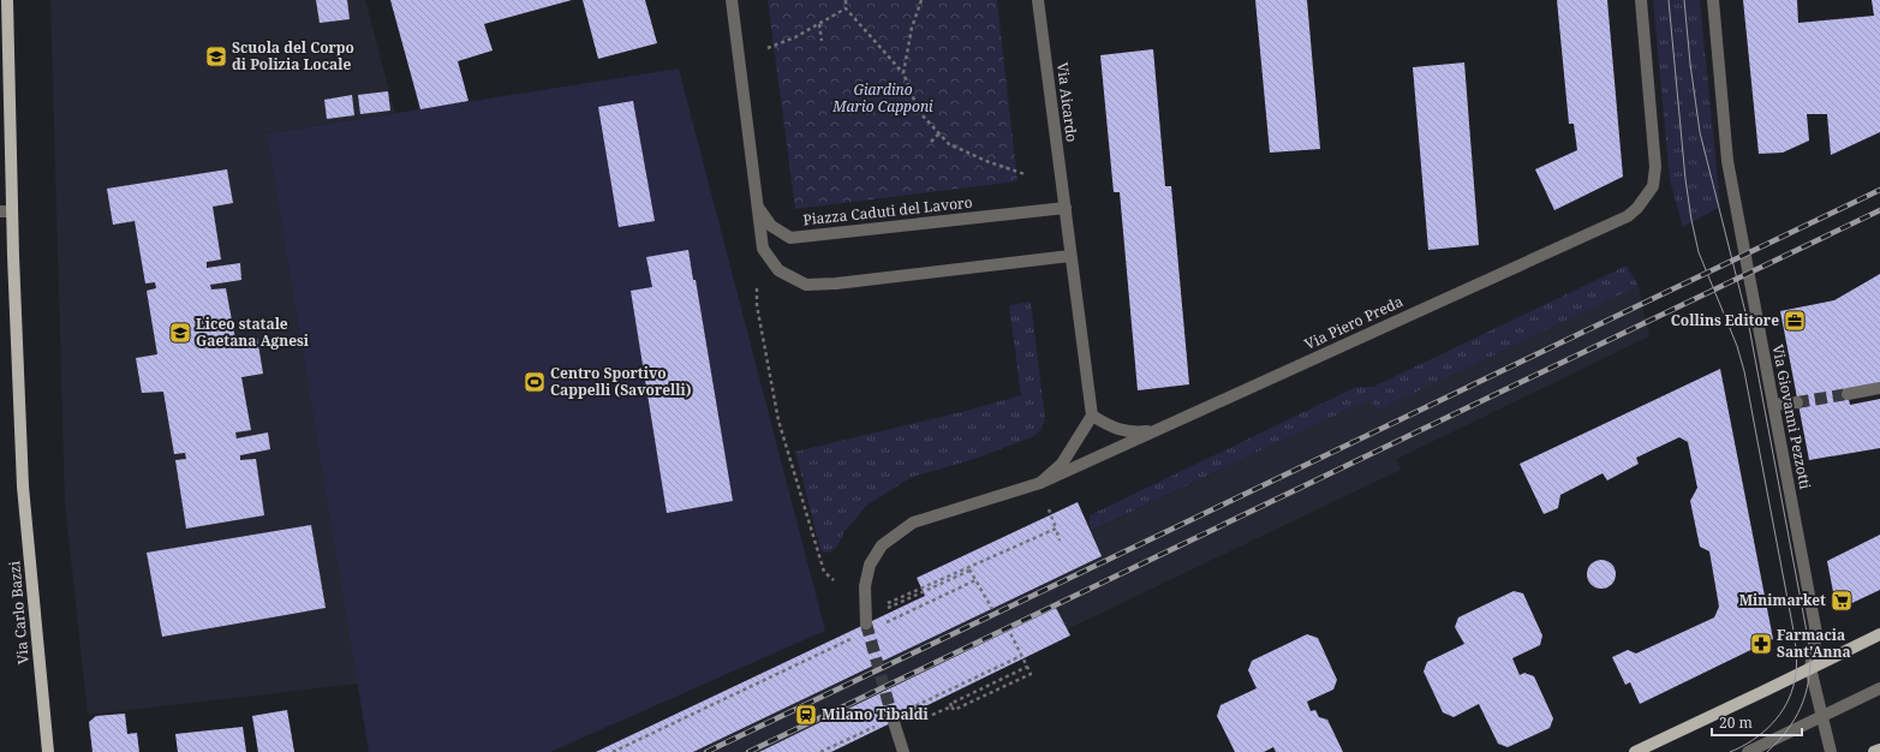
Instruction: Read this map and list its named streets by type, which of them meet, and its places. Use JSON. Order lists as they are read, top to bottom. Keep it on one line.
{"streets":{"main road":["Via Carlo Bazzi"],"street":["Via Aicardo","Piazza Caduti del Lavoro","Via Piero Preda","Via Giovanni Pezzotti"]},"crossings":[["Via Aicardo","Piazza Caduti del Lavoro"]],"parks":["Giardino Mario Capponi"],"places":{"school or university":["Scuola del Corpo di Polizia Locale","Liceo statale Gaetana Agnesi"],"office":["Collins Editore"],"sports":["Centro Sportivo Cappelli (Savorelli)"],"supermarket":["Minimarket"],"pharmacy":["Farmacia Sant'Anna"],"station":["Milano Tibaldi"]},"scale_bar":"20 m"}
